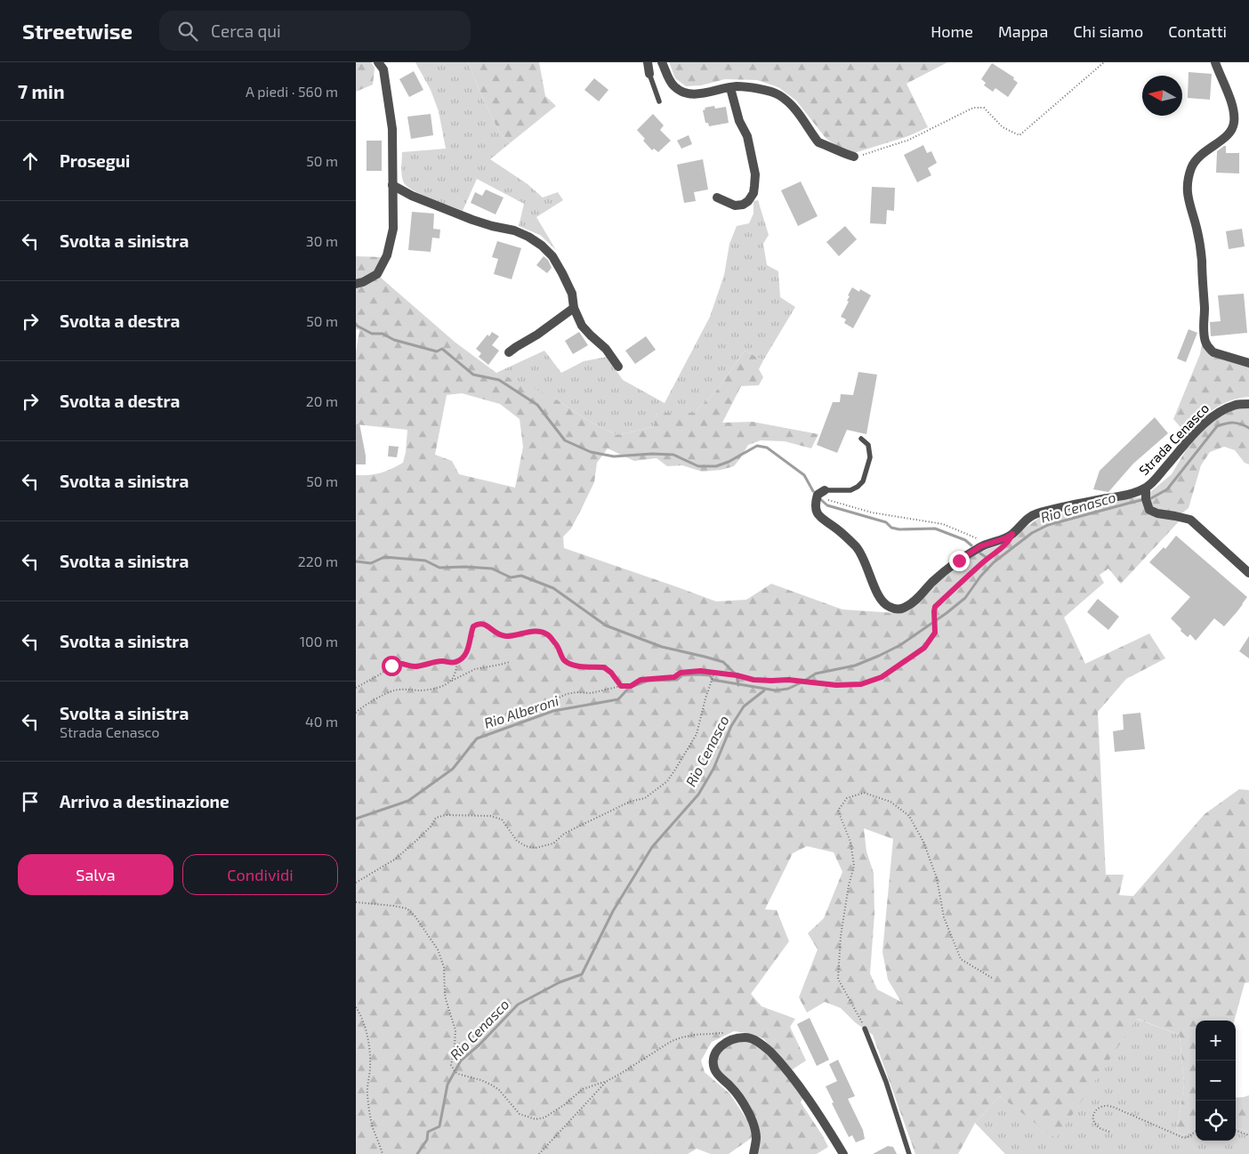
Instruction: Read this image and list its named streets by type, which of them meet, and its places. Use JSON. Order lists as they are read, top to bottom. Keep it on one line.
{"streets":{"street":["Strada Cenasco"]},"water":["Rio Cenasco","Rio Alberoni"],"north":"left","page":{"header":"Streetwise","search":"Cerca qui","nav":["Home","Mappa","Chi siamo","Contatti"],"heading":["7 min","A piedi · 560 m"],"list":[["Prosegui","50 m"],["Svolta a sinistra","30 m"],["Svolta a destra","50 m"],["Svolta a destra","20 m"],["Svolta a sinistra","50 m"],["Svolta a sinistra","220 m"],["Svolta a sinistra","100 m"],["Svolta a sinistra","Strada Cenasco","40 m"],"Arrivo a destinazione"],"buttons":["Salva","Condividi"],"map_buttons":["+","−"]}}
